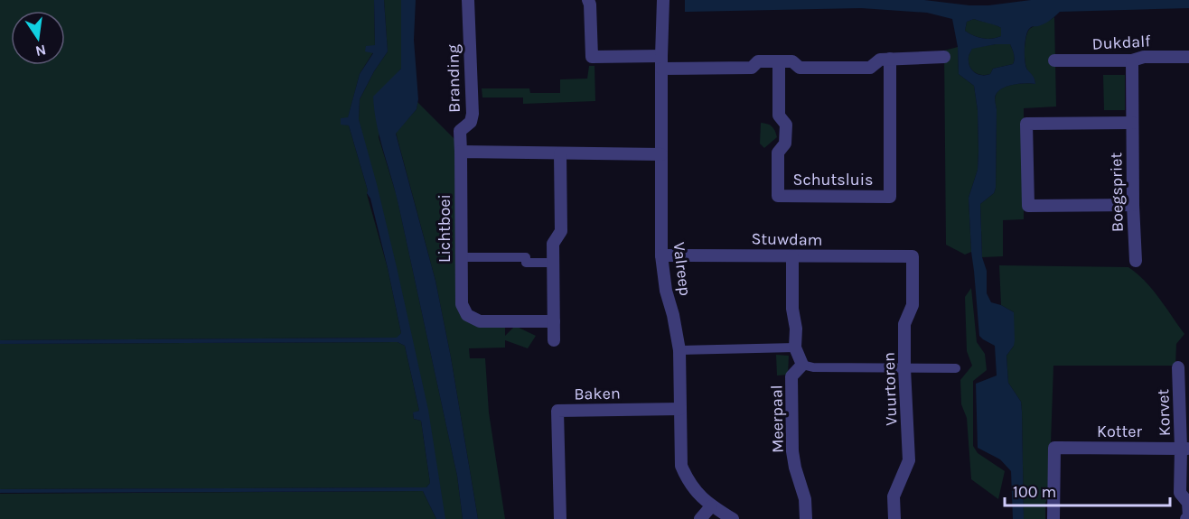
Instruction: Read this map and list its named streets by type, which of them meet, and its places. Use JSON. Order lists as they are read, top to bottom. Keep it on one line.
{"streets":{"street":["Dukdalf","Branding","Schutsluis","Boegspriet","Lichtboei","Stuwdam","Valreep","Vuurtoren","Baken","Korvet","Meerpaal","Kotter"]},"crossings":[["Dukdalf","Boegspriet"],["Branding","Lichtboei"],["Stuwdam","Valreep"],["Stuwdam","Vuurtoren"],["Valreep","Baken"],["Korvet","Kotter"]],"scale_bar":"100 m","north":"bottom"}
